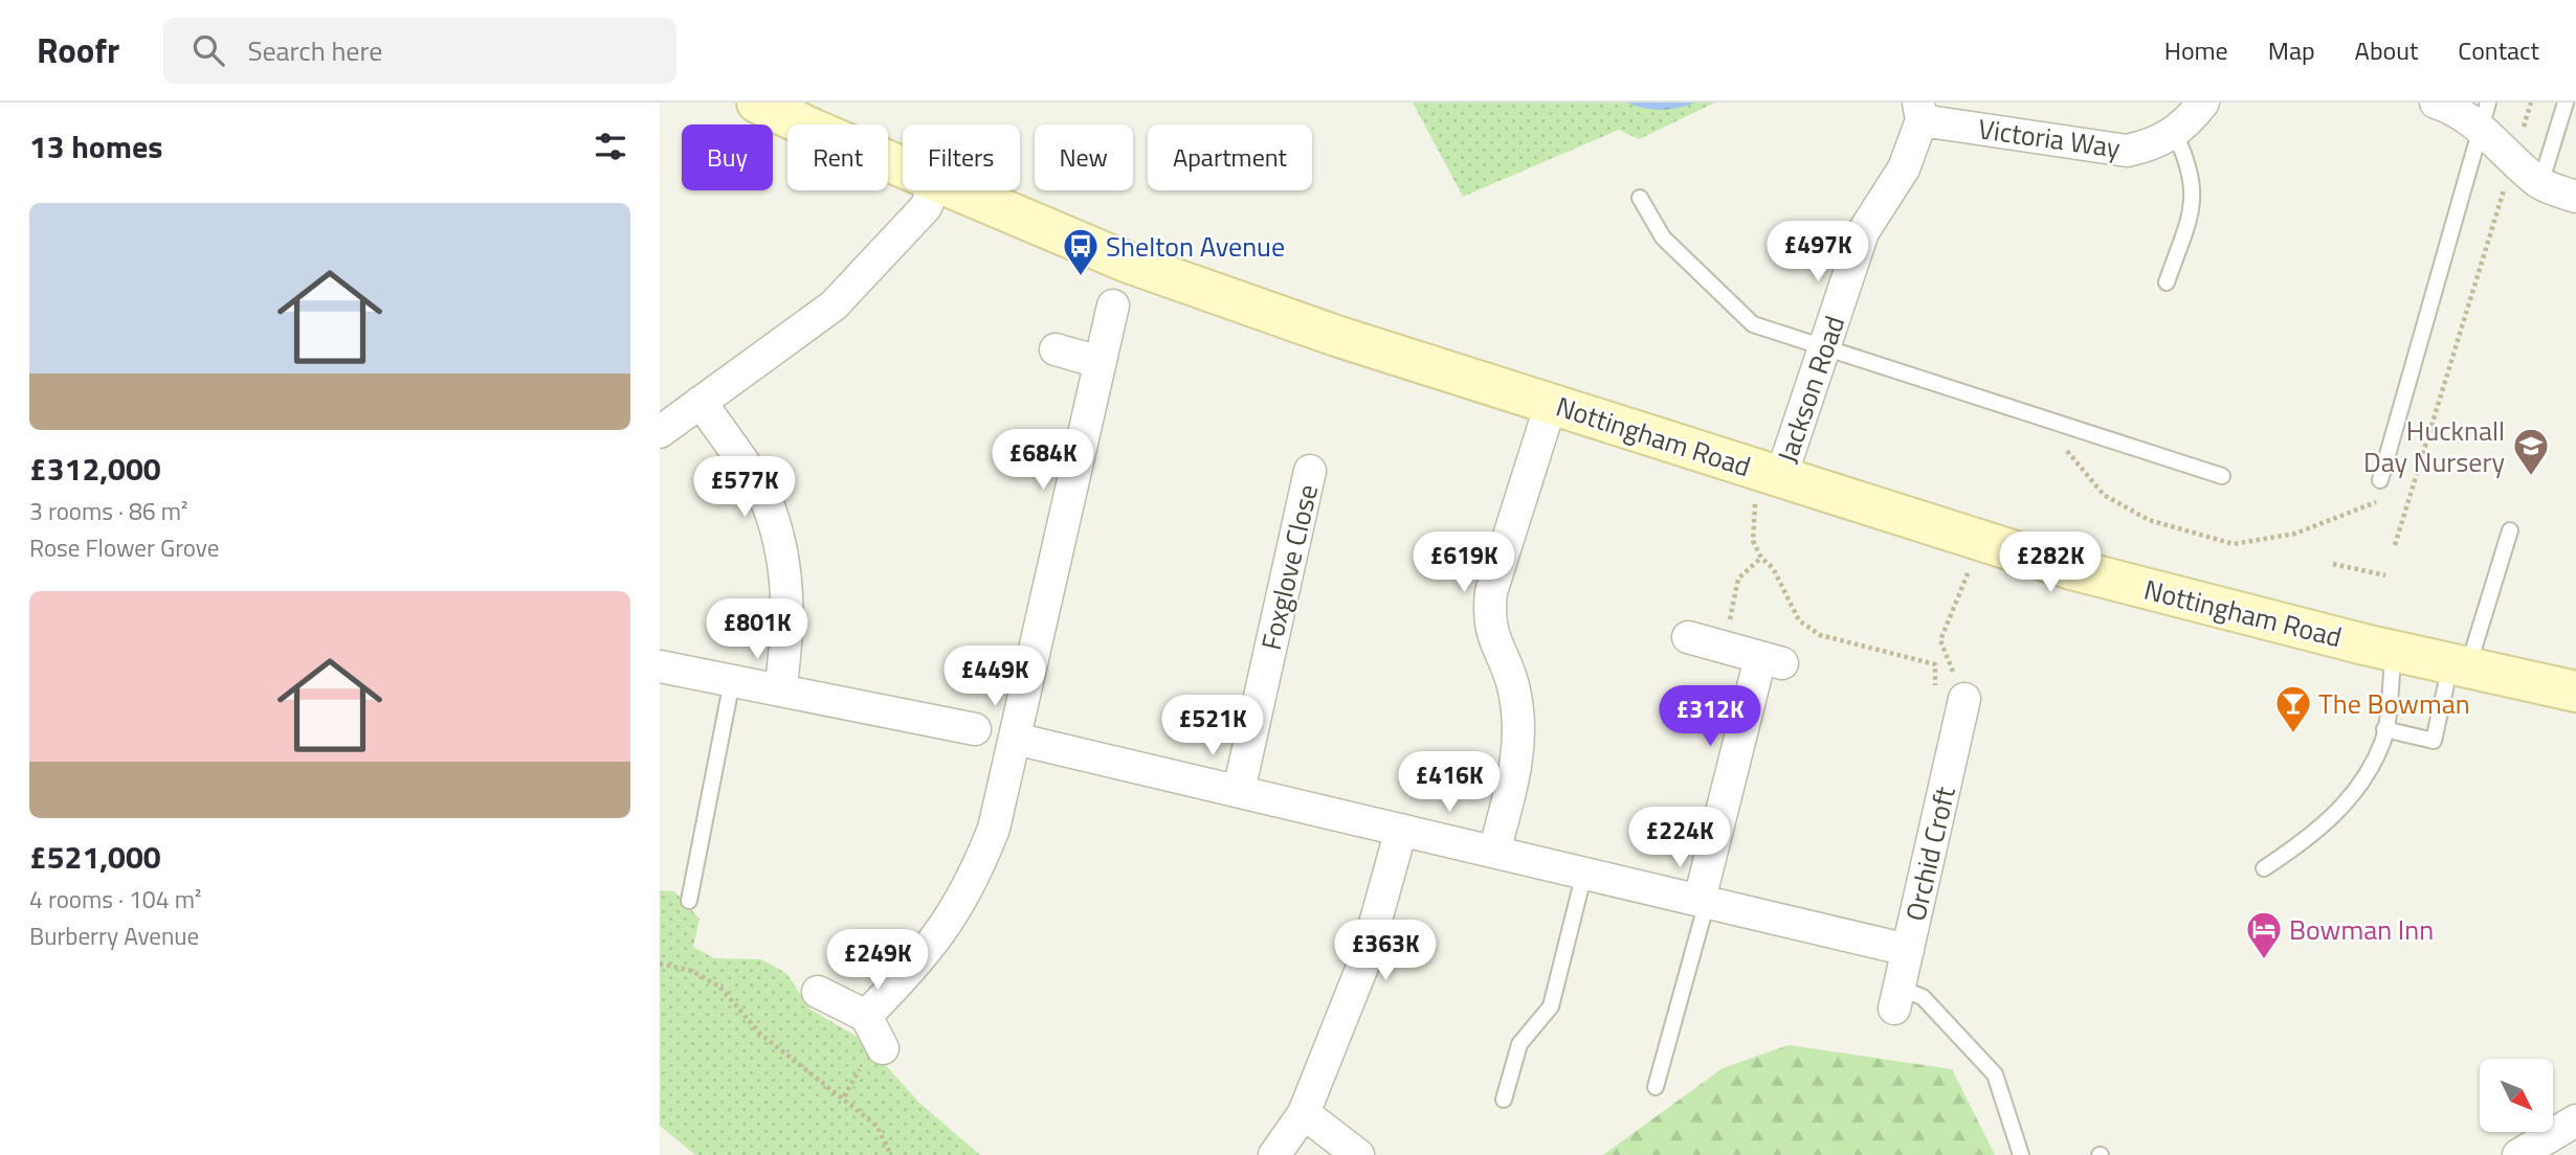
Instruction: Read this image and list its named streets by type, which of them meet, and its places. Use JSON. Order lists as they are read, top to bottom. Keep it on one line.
{"streets":{"street":["Victoria Way","Jackson Road","Nottingham Road","Foxglove Close","Orchid Croft"]},"crossings":[["Victoria Way","Jackson Road"],["Jackson Road","Nottingham Road"]],"places":{"bus stop":["Shelton Avenue"],"school or university":["Hucknall Day Nursery"],"bar":["The Bowman"],"hotel":["Bowman Inn"]},"north":"bottom right","page":{"header":"Roofr","search":"Search here","nav":["Home","Map","About","Contact"],"heading":"13 homes","chip":["Buy","Rent","Filters","New","Apartment"],"list":[{"name":"£312,000","note":"3 rooms · 86 m² · Rose Flower Grove"},{"name":"£521,000","note":"4 rooms · 104 m² · Burberry Avenue"}],"price":["£497K","£684K","£577K","£619K","£282K","£801K","£449K","£312K","£521K","£416K","£224K","£363K","£249K"]}}
